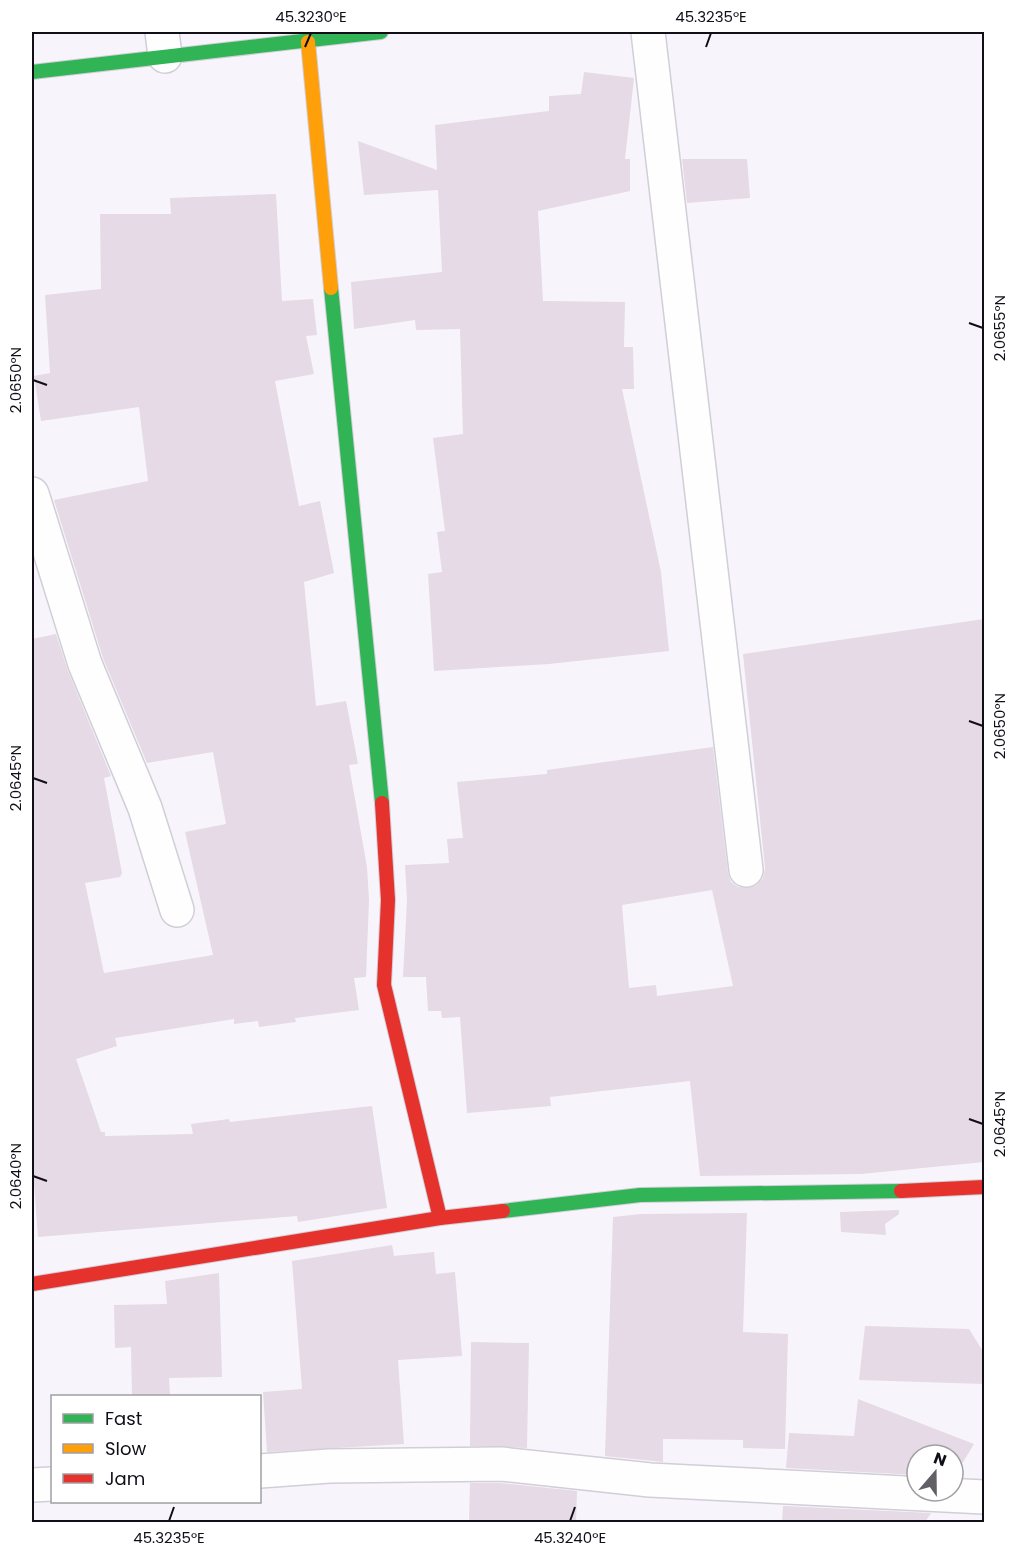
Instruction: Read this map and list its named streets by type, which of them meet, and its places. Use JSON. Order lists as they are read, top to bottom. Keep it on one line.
{"legend":["Fast","Slow","Jam"],"north":"top","coordinates":["45.3230°E","45.3235°E","2.0655°N","2.0650°N","2.0645°N","2.0640°N","45.3240°E"]}
